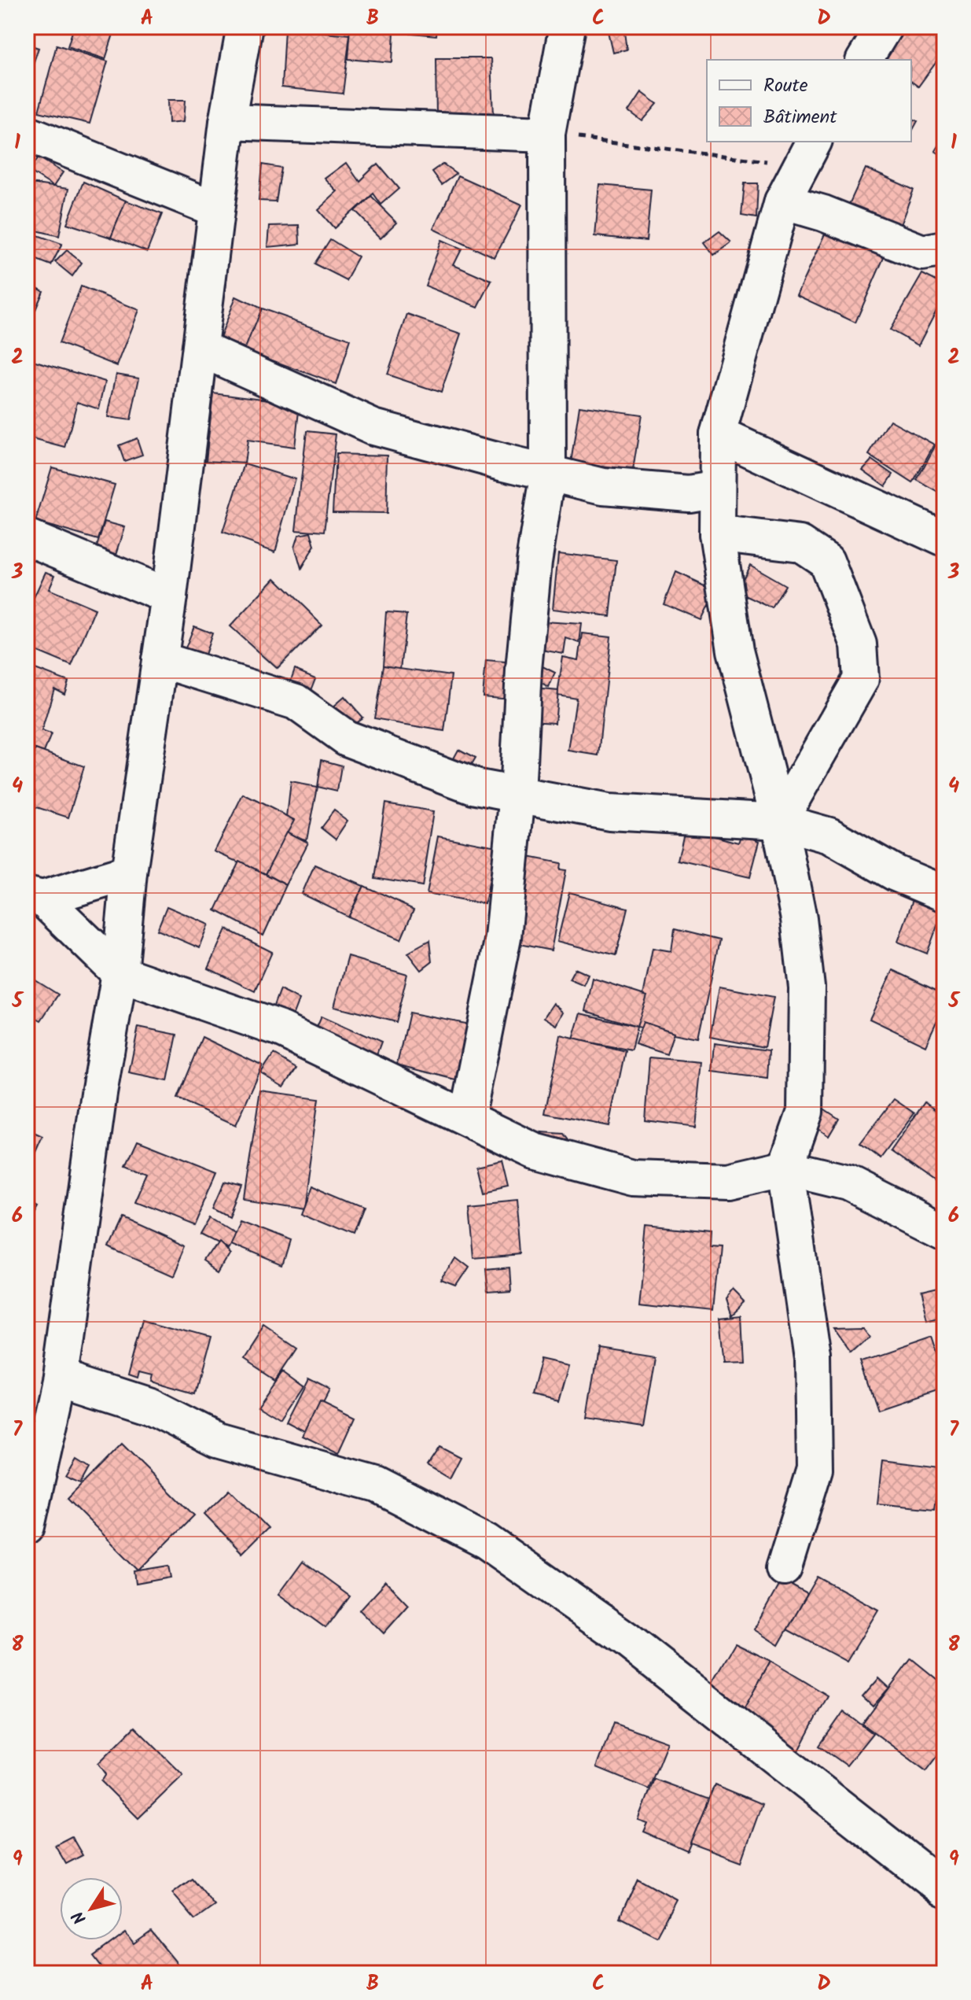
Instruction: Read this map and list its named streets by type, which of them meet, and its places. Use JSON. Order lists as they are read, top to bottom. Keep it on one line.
{"legend":["Route","Bâtiment"],"north":"bottom left","grid":{"columns":["A","B","C","D"],"rows":["1","2","3","4","5","6","7","8","9"]}}
